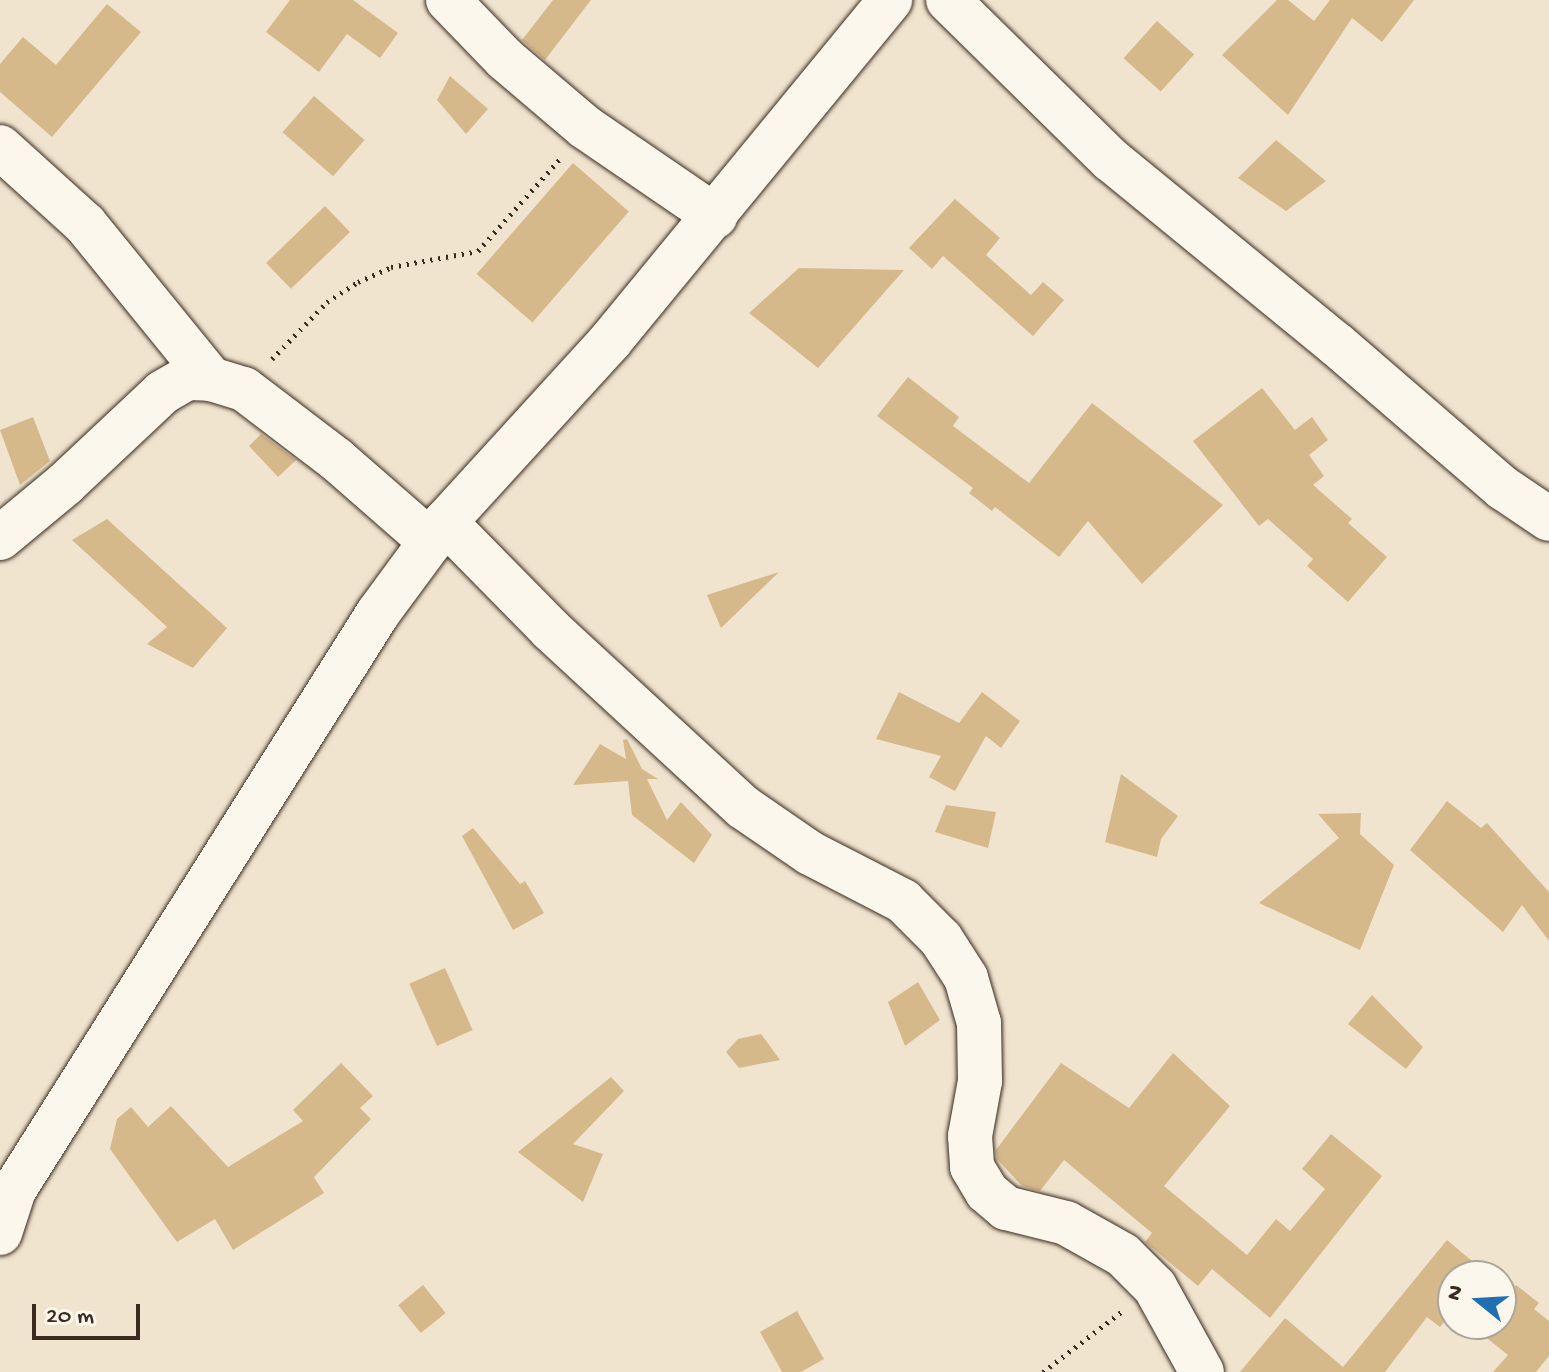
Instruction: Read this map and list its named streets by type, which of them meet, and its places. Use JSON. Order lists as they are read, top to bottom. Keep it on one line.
{"scale_bar":"20 m","north":"left"}
